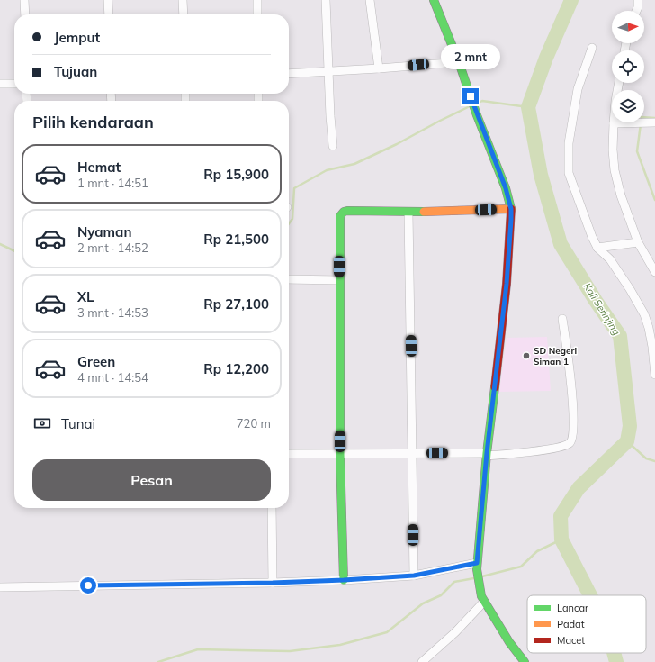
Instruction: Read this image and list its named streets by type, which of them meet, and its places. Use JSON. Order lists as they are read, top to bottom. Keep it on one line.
{"water":["Kali Serinjing"],"places":["SD Negeri Siman 1"],"legend":["Lancar","Padat","Macet"],"north":"right","page":{"banner":["Jemput","Tujuan"],"bubble":"2 mnt","heading":"Pilih kendaraan","list":[{"name":"Hemat","note":"1 mnt · 14:51","value":"Rp 15,900"},{"name":"Nyaman","note":"2 mnt · 14:52","value":"Rp 21,500"},{"name":"XL","note":"3 mnt · 14:53","value":"Rp 27,100"},{"name":"Green","note":"4 mnt · 14:54","value":"Rp 12,200"}],"pay":["Tunai","720 m"],"buttons":"Pesan"}}
